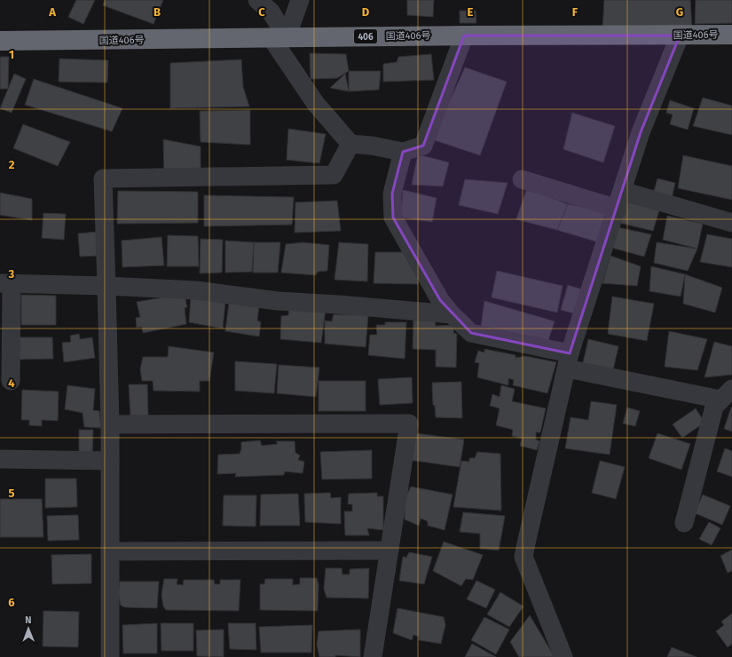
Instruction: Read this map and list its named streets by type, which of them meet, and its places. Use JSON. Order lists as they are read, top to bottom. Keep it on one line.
{"streets":{"highway":["国道406号","406"]},"north":"top","grid":{"columns":["A","B","C","D","E","F","G"],"rows":["1","2","3","4","5","6"]}}
